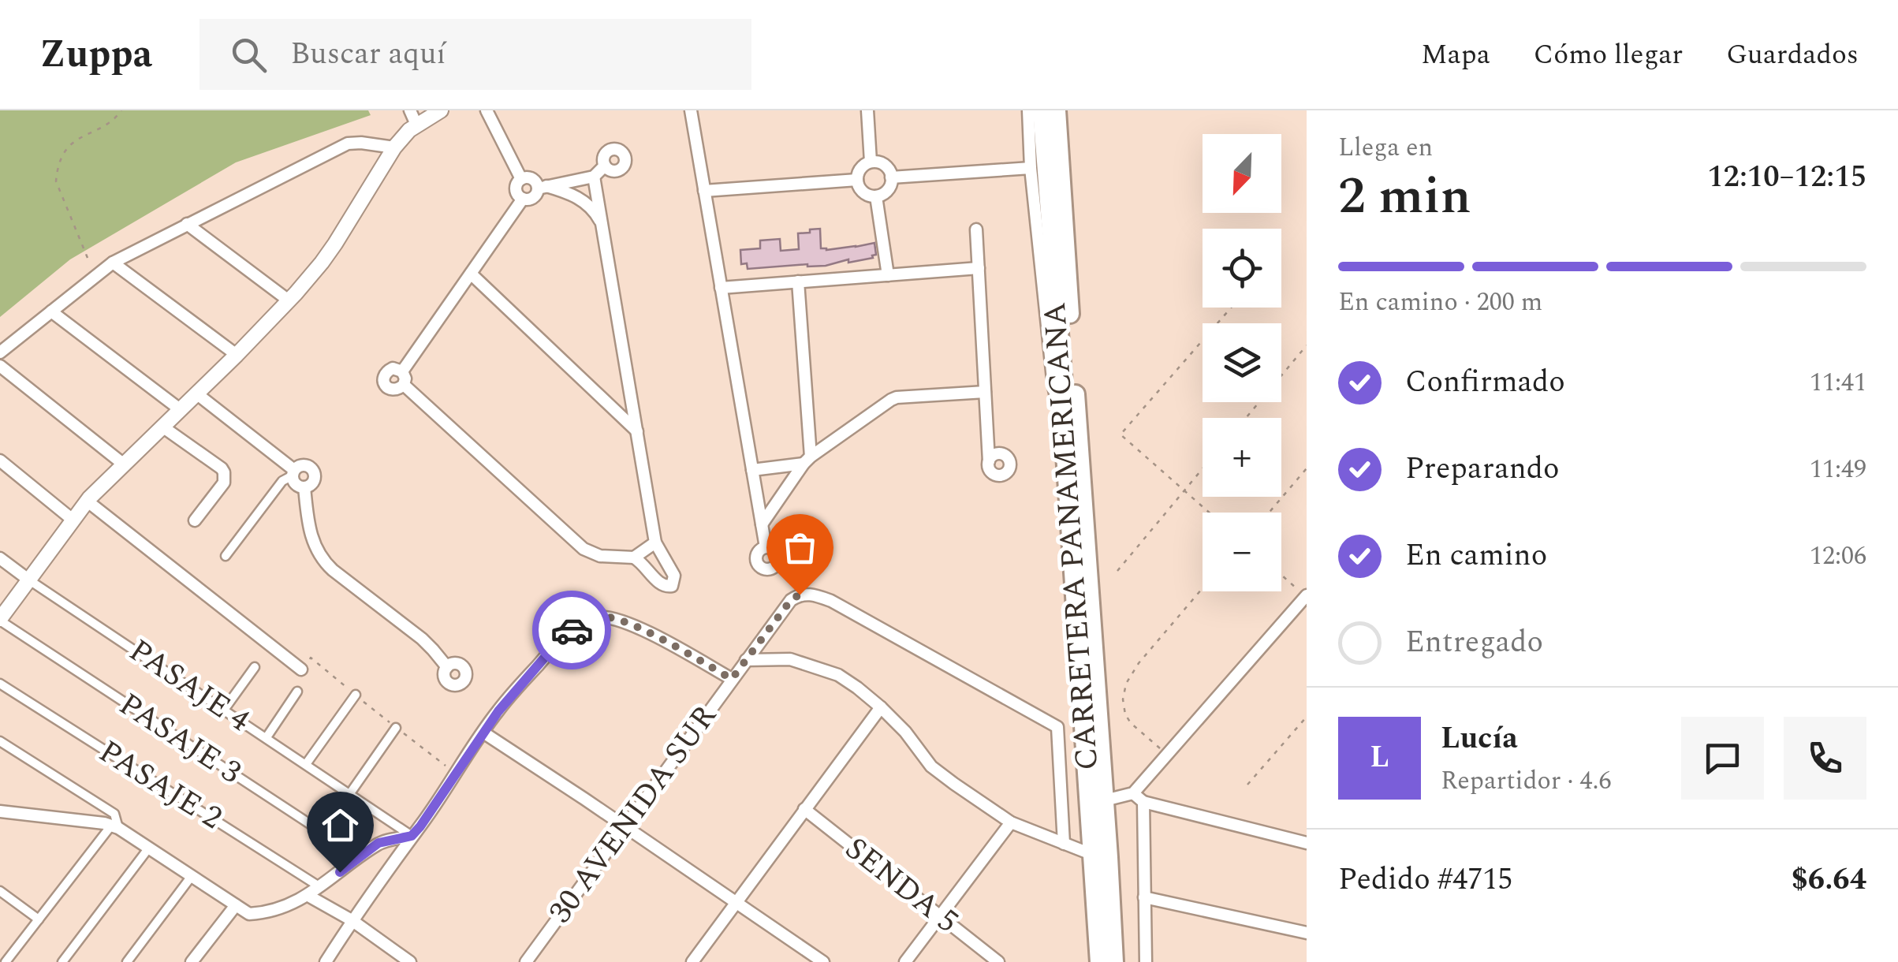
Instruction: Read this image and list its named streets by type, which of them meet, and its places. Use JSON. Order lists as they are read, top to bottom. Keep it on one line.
{"streets":{"highway":["CARRETERA PANAMERICANA"],"street":["PASAJE 4","PASAJE 3","PASAJE 2","30 AVENIDA SUR","SENDA 5"]},"north":"bottom left","page":{"header":"Zuppa","search":"Buscar aquí","nav":["Mapa","Cómo llegar","Guardados"],"heading":["2 min","Llega en","12:10–12:15"],"panel":["Lucía","Repartidor · 4.6","Pedido #4715","$6.64"],"map_buttons":["+","−"],"bar":"En camino · 200 m","list":[["Confirmado","11:41"],["Preparando","11:49"],["En camino","12:06"],"Entregado"],"round":"L"}}
